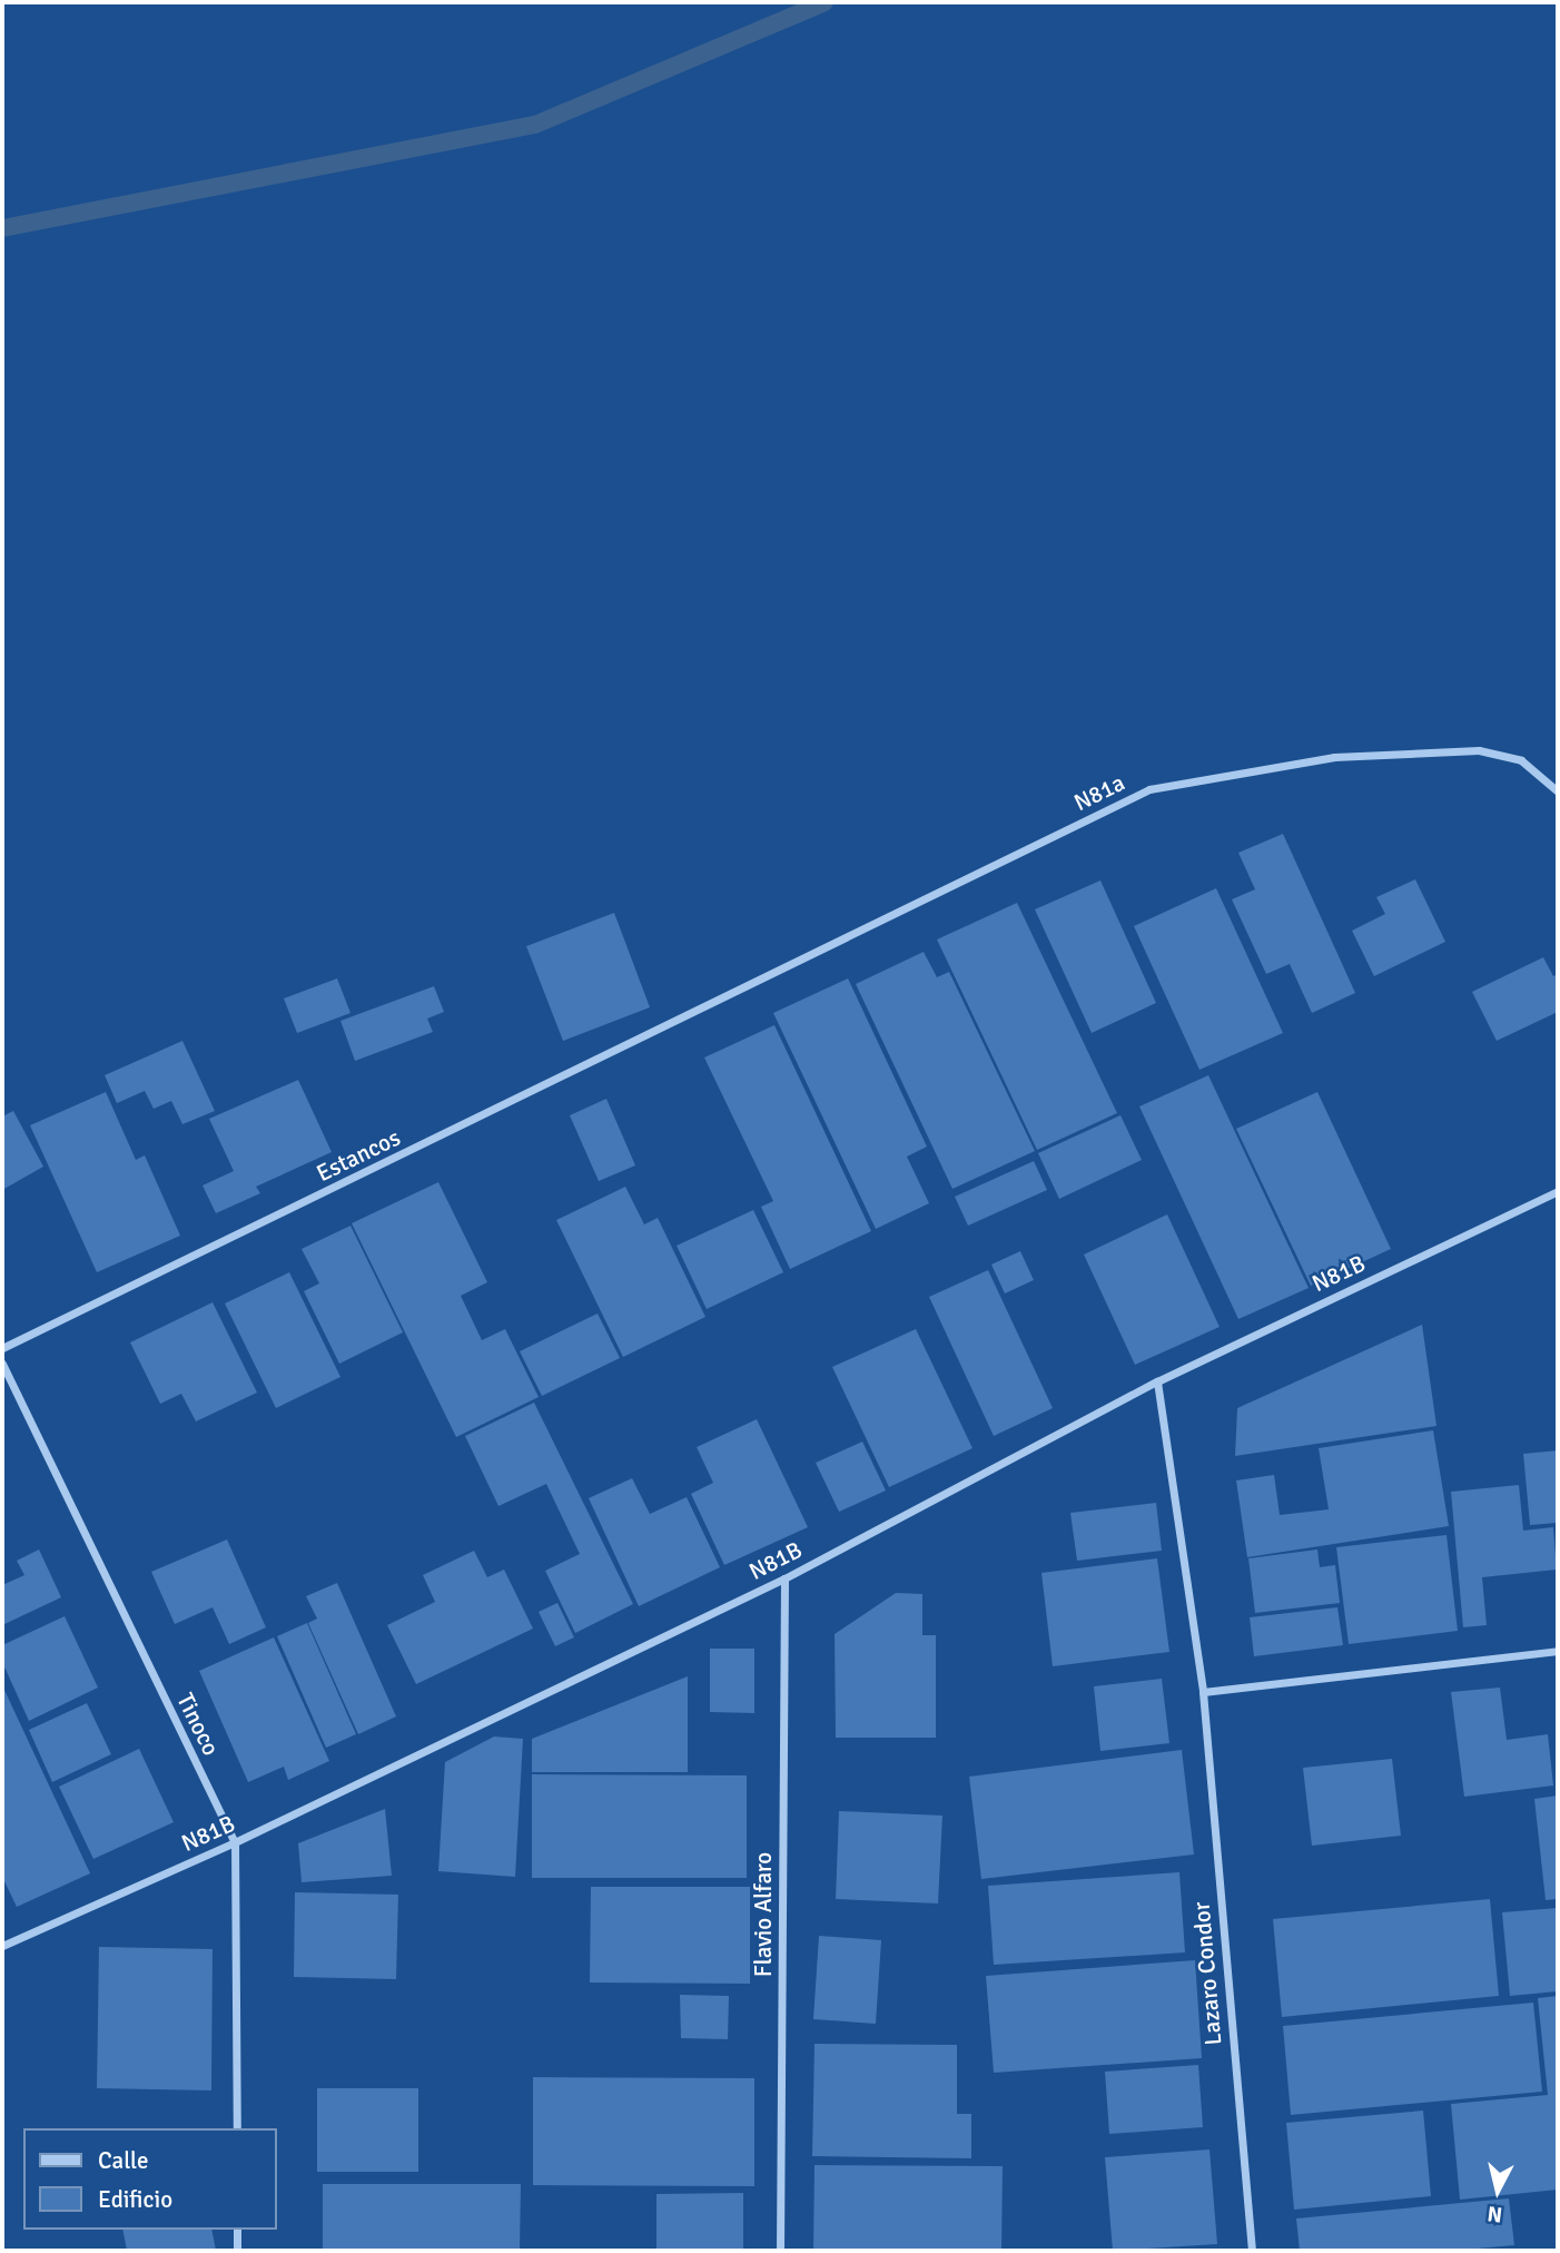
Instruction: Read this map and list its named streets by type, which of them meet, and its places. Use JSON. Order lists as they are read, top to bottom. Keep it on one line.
{"streets":{"street":["N81a","Estancos","N81B","Tinoco","Flavio Alfaro","Lazaro Condor"]},"crossings":[["N81a","Estancos"],["N81B","Tinoco"],["N81B","Flavio Alfaro"],["N81B","Lazaro Condor"]],"legend":["Calle","Edificio"],"north":"bottom"}
